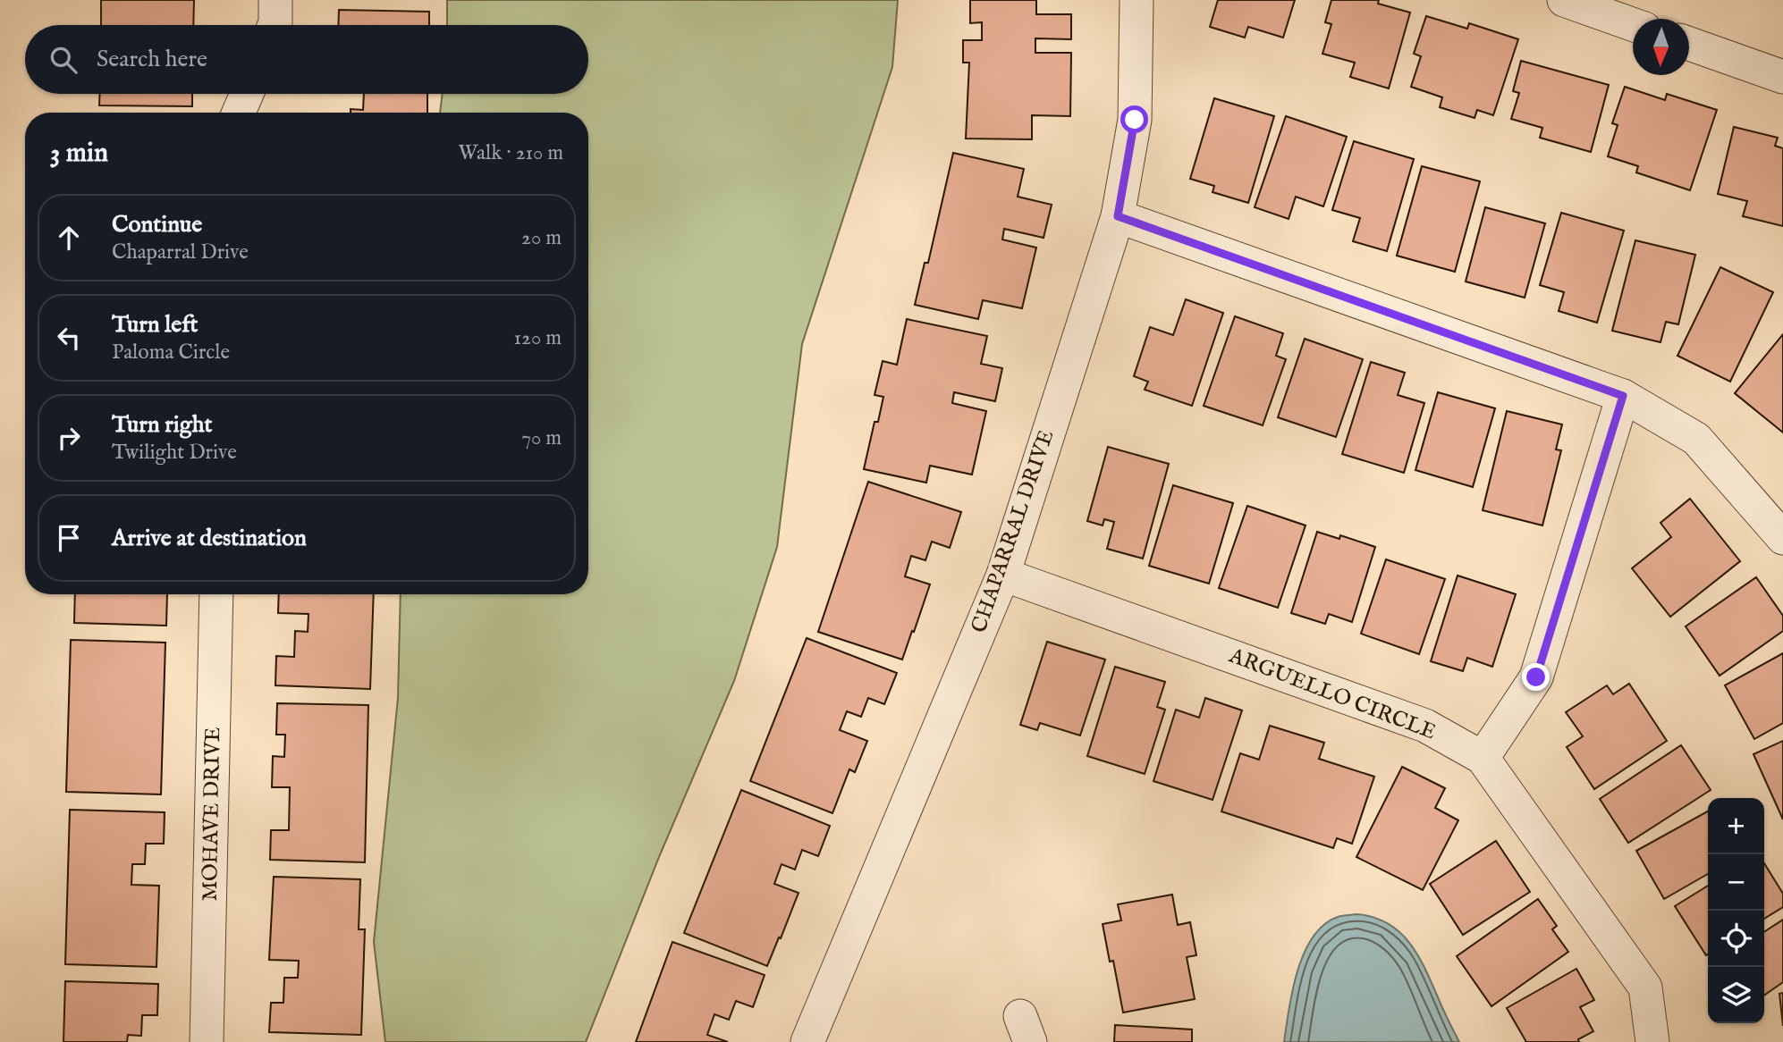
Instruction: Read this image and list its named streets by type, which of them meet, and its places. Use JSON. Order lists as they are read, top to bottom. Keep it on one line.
{"streets":{"street":["CHAPARRAL DRIVE","ARGUELLO CIRCLE","MOHAVE DRIVE"]},"crossings":[["CHAPARRAL DRIVE","ARGUELLO CIRCLE"]],"north":"bottom","page":{"search":"Search here","heading":["3 min","Walk · 210 m"],"list":[["Continue","Chaparral Drive","20 m"],["Turn left","Paloma Circle","120 m"],["Turn right","Twilight Drive","70 m"],"Arrive at destination"],"map_buttons":["+","−"]}}
